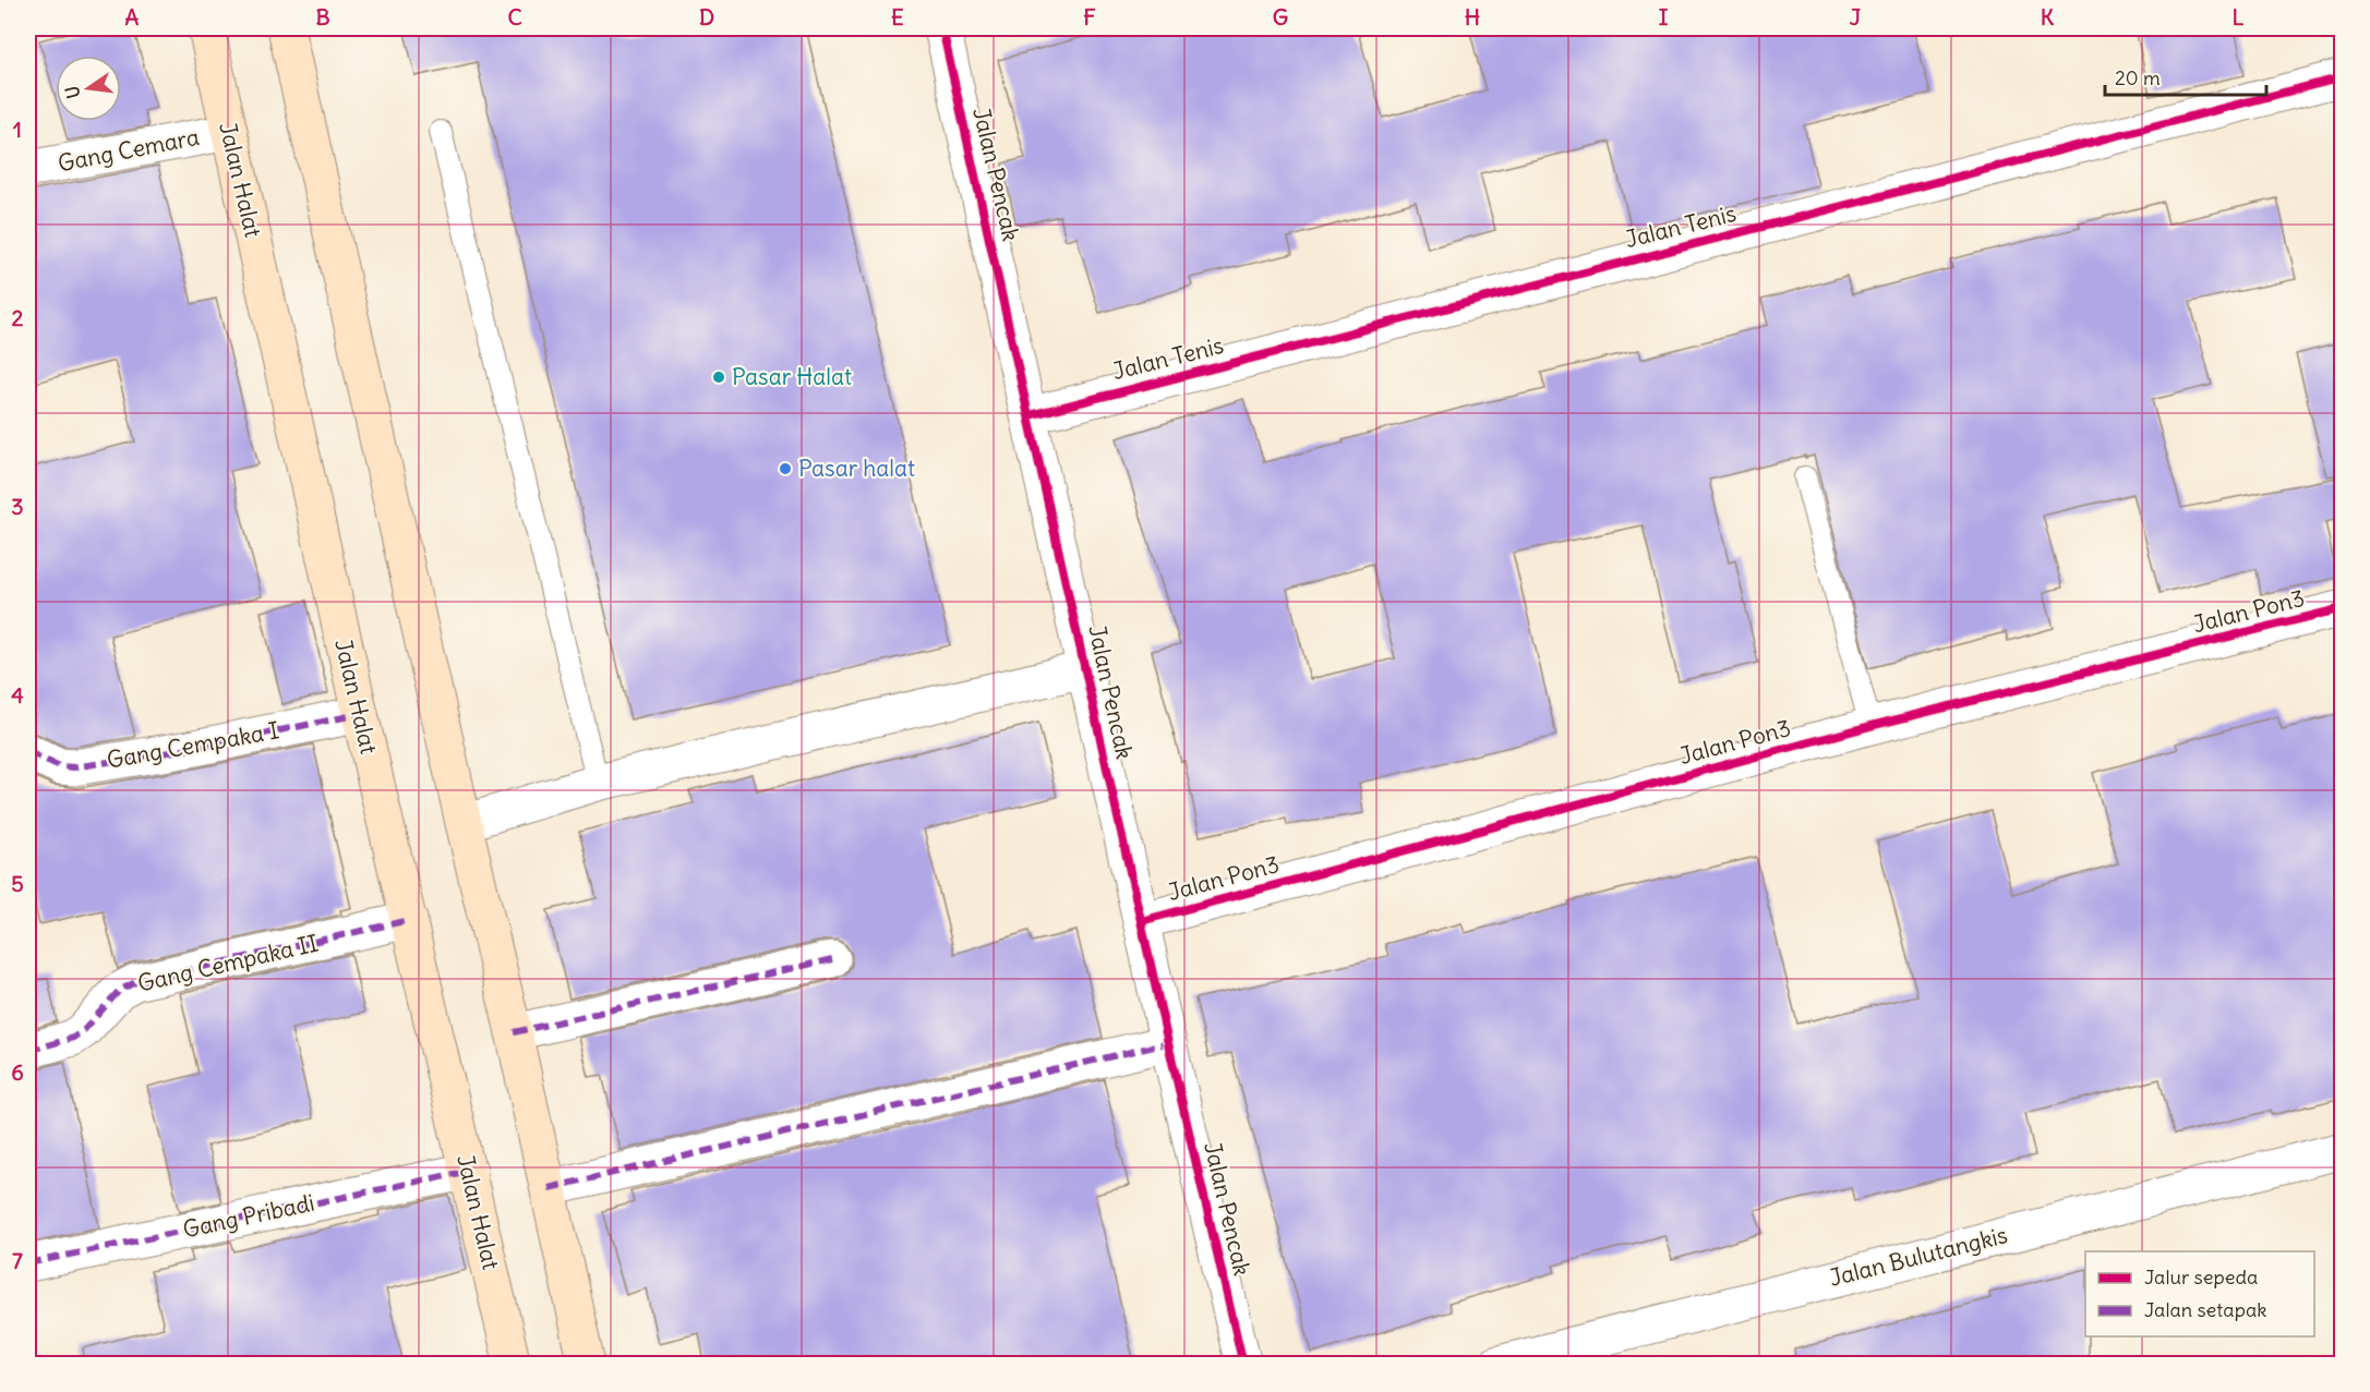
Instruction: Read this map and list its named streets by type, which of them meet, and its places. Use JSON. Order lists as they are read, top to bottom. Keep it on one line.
{"streets":{"main road":["Jalan Halat"],"street":["Gang Cemara","Jalan Pencak","Jalan Tenis","Jalan Pon3","Gang Cempaka I","Gang Cempaka II","Gang Pribadi","Jalan Bulutangkis"]},"crossings":[["Gang Cemara","Jalan Halat"],["Jalan Pencak","Jalan Tenis"],["Jalan Pencak","Jalan Pon3"],["Jalan Halat","Gang Cempaka I"],["Jalan Halat","Gang Cempaka II"],["Jalan Halat","Gang Pribadi"]],"places":["Pasar Halat","Pasar halat"],"legend":["Jalur sepeda","Jalan setapak"],"scale_bar":"20 m","north":"left","grid":{"columns":["A","B","C","D","E","F","G","H","I","J","K","L"],"rows":["1","2","3","4","5","6","7"]}}
